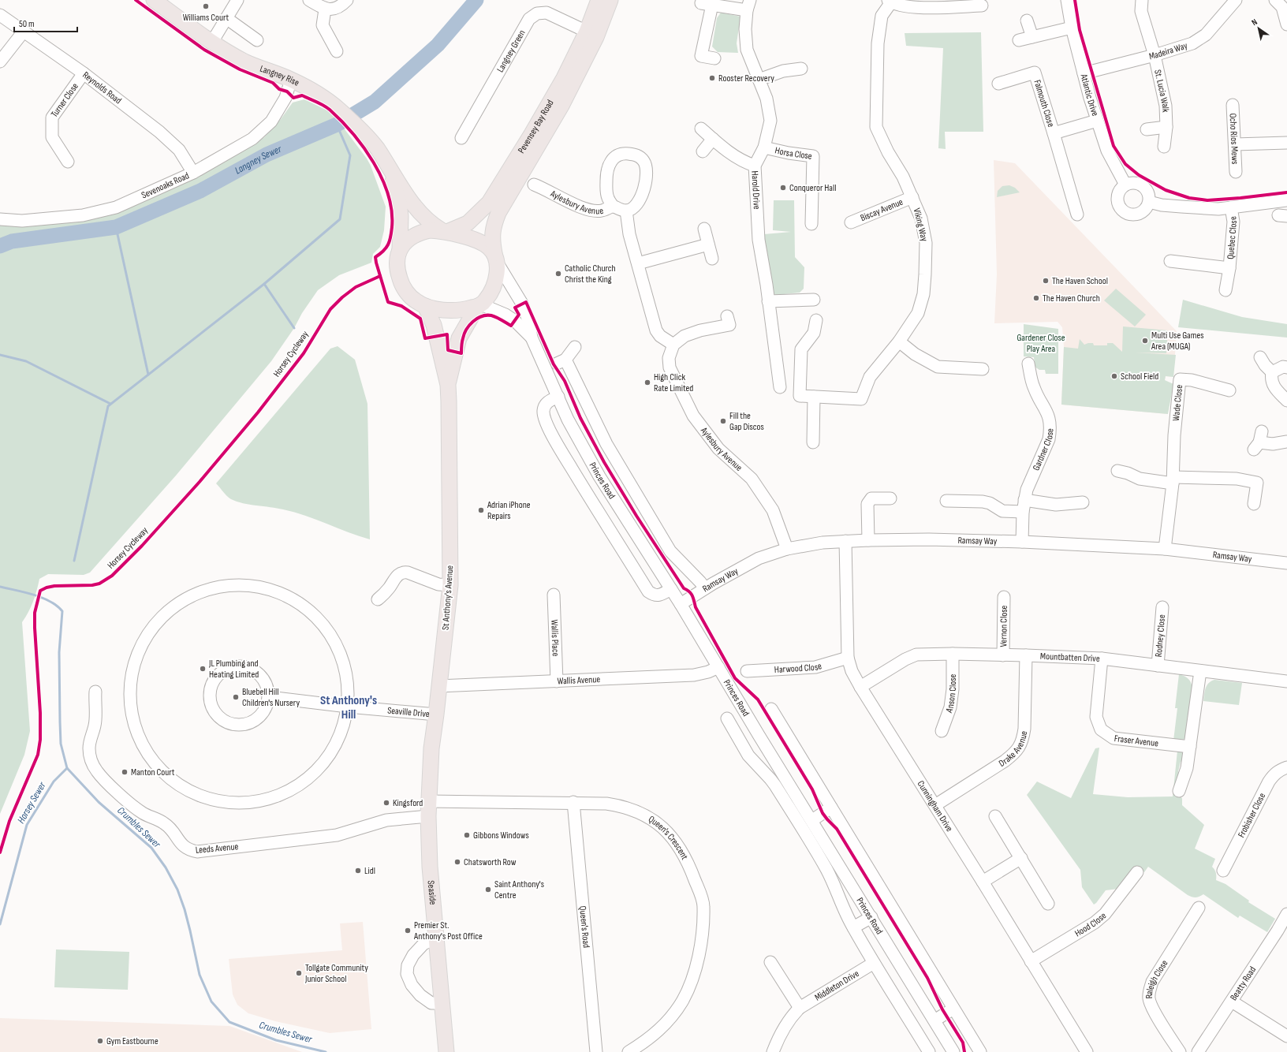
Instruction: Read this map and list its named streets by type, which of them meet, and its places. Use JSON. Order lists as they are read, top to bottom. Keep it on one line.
{"streets":{"main road":["Langney Rise","Pevensey Bay Road","St Anthony's Avenue","Seaside"],"street":["Langney Green","Madeira Way","Reynolds Road","St. Lucia Walk","Atlantic Drive","Turner Close","Falmouth Close","Ocho Rios Mews","Horsa Close","Sevenoaks Road","Harold Drive","Aylesbury Avenue","Biscay Avenue","Viking Way","Quebec Close","Wade Close","Gardner Close","Princes Road","Ramsay Way","Vernon Close","Rodney Close","Wallis Place","Mountbatten Drive","Harwood Close","Wallis Avenue","Anson Close","Seaville Drive","Fraser Avenue","Drake Avenue","Cunningham Drive","Frobisher Close","Queen's Crescent","Leeds Avenue","Hood Close","Queen's Road","Raleigh Close","Beatty Road","Middleton Drive"],"cycle path":["Horsey Cycleway"]},"crossings":[["Langney Green","Pevensey Bay Road"],["Madeira Way","St. Lucia Walk"],["Madeira Way","Atlantic Drive"],["Langney Rise","Pevensey Bay Road"],["Langney Rise","Sevenoaks Road"],["Langney Rise","Princes Road"],["Langney Rise","St Anthony's Avenue"],["Reynolds Road","Turner Close"],["Reynolds Road","Sevenoaks Road"],["Atlantic Drive","Falmouth Close"],["Pevensey Bay Road","Princes Road"],["Pevensey Bay Road","St Anthony's Avenue"],["Horsa Close","Harold Drive"],["Aylesbury Avenue","Ramsay Way"],["Biscay Avenue","Viking Way"],["Wade Close","Ramsay Way"],["Gardner Close","Ramsay Way"],["Princes Road","Ramsay Way"],["Princes Road","St Anthony's Avenue"],["Princes Road","Wallis Avenue"],["Princes Road","Middleton Drive"],["Ramsay Way","Cunningham Drive"],["St Anthony's Avenue","Wallis Avenue"],["St Anthony's Avenue","Seaville Drive"],["St Anthony's Avenue","Queen's Crescent"],["St Anthony's Avenue","Leeds Avenue"],["St Anthony's Avenue","Seaside"],["Vernon Close","Mountbatten Drive"],["Rodney Close","Mountbatten Drive"],["Wallis Place","Wallis Avenue"],["Mountbatten Drive","Anson Close"],["Mountbatten Drive","Fraser Avenue"],["Mountbatten Drive","Drake Avenue"],["Mountbatten Drive","Cunningham Drive"],["Harwood Close","Cunningham Drive"],["Drake Avenue","Cunningham Drive"],["Cunningham Drive","Hood Close"],["Queen's Crescent","Leeds Avenue"],["Queen's Crescent","Seaside"],["Queen's Crescent","Queen's Road"],["Leeds Avenue","Seaside"]],"districts":["St Anthony's Hill"],"water":["Langney Sewer","Horsey Sewer","Crumbles Sewer"],"parks":["Gardener Close Play Area"],"places":["Williams Court","Rooster Recovery","Conqueror Hall","Catholic Church Christ the King","The Haven School","The Haven Church","Multi Use Games Area (MUGA)","School Field","High Click Rate Limited","Fill the Gap Discos","Adrian iPhone Repairs","JL Plumbing and Heating Limited","Bluebell Hill Children's Nursery","Manton Court","Kingsford","Gibbons Windows","Chatsworth Row","Lidl","Saint Anthony's Centre","Premier St. Anthony's Post Office","Tollgate Community Junior School","Gym Eastbourne"],"scale_bar":"50 m","north":"top left"}
